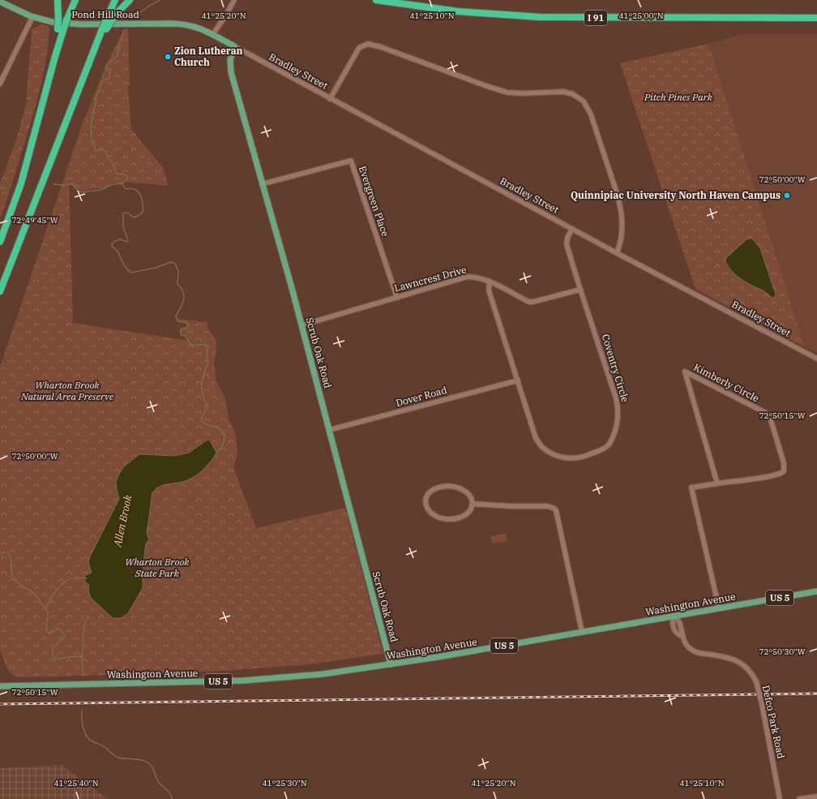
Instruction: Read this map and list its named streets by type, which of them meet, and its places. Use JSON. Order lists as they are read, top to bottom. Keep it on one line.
{"streets":{"highway":["I 91"],"main road":["Pond Hill Road","Scrub Oak Road","US 5","Washington Avenue"],"street":["Bradley Street","Evergreen Place","Lawncrest Drive","Coventry Circle","Kimberly Circle","Dover Road","Defco Park Road"]},"crossings":[["Pond Hill Road","Bradley Street"],["Pond Hill Road","Scrub Oak Road"],["Bradley Street","Scrub Oak Road"],["Bradley Street","Coventry Circle"],["Evergreen Place","Lawncrest Drive"],["Evergreen Place","Scrub Oak Road"],["Lawncrest Drive","Scrub Oak Road"],["Lawncrest Drive","Coventry Circle"],["Scrub Oak Road","Dover Road"],["Scrub Oak Road","Washington Avenue"],["Coventry Circle","Dover Road"],["Kimberly Circle","Washington Avenue"],["Washington Avenue","Defco Park Road"]],"water":["Allen Brook"],"parks":["Pitch Pines Park","Wharton Brook Natural Area Preserve","Wharton Brook State Park"],"places":["Zion Lutheran Church","Quinnipiac University North Haven Campus"],"coordinates":["41°25'20\"N","41°25'10\"N","41°25'00\"N","72°50'00\"W","72°49'45\"W","72°50'15\"W","72°50'30\"W","41°25'40\"N","41°25'30\"N"]}
